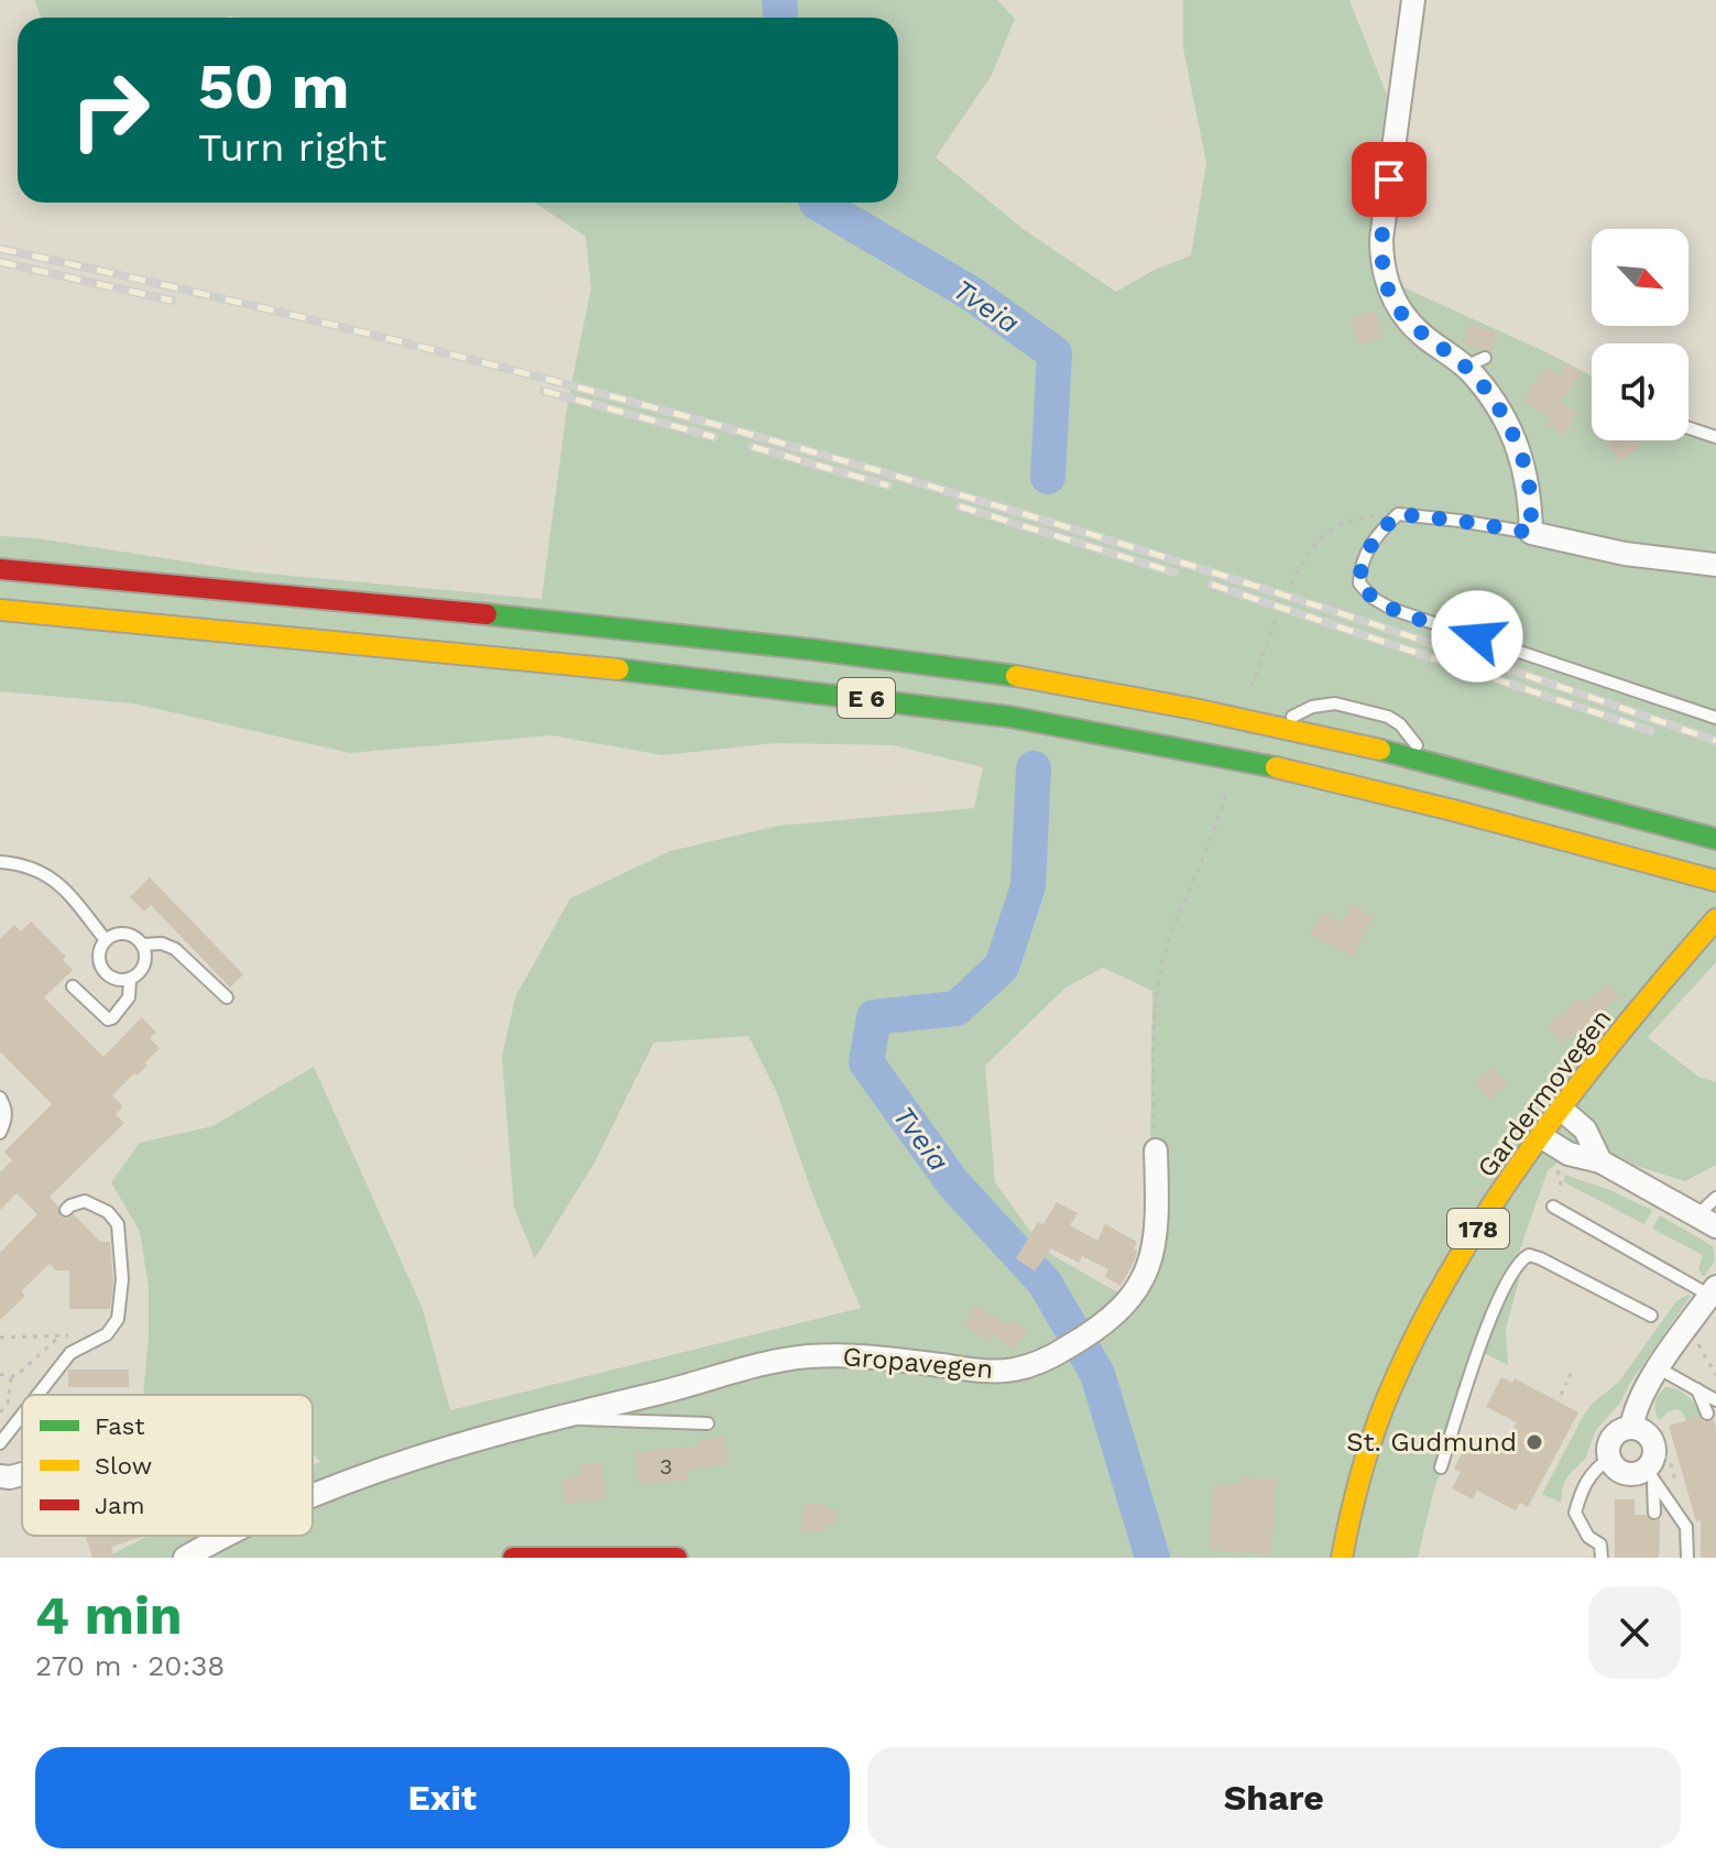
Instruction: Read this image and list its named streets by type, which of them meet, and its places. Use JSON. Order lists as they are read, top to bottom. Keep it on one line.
{"streets":{"main road":["E 6","Gardermovegen","178"],"street":["Gropavegen"]},"water":["Tveia"],"places":["St. Gudmund"],"house_numbers":["3"],"legend":["Fast","Slow","Jam"],"north":"bottom right","page":{"turn":["50 m","Turn right"],"heading":["4 min","270 m · 20:38"],"buttons":["Exit","Share"]}}
